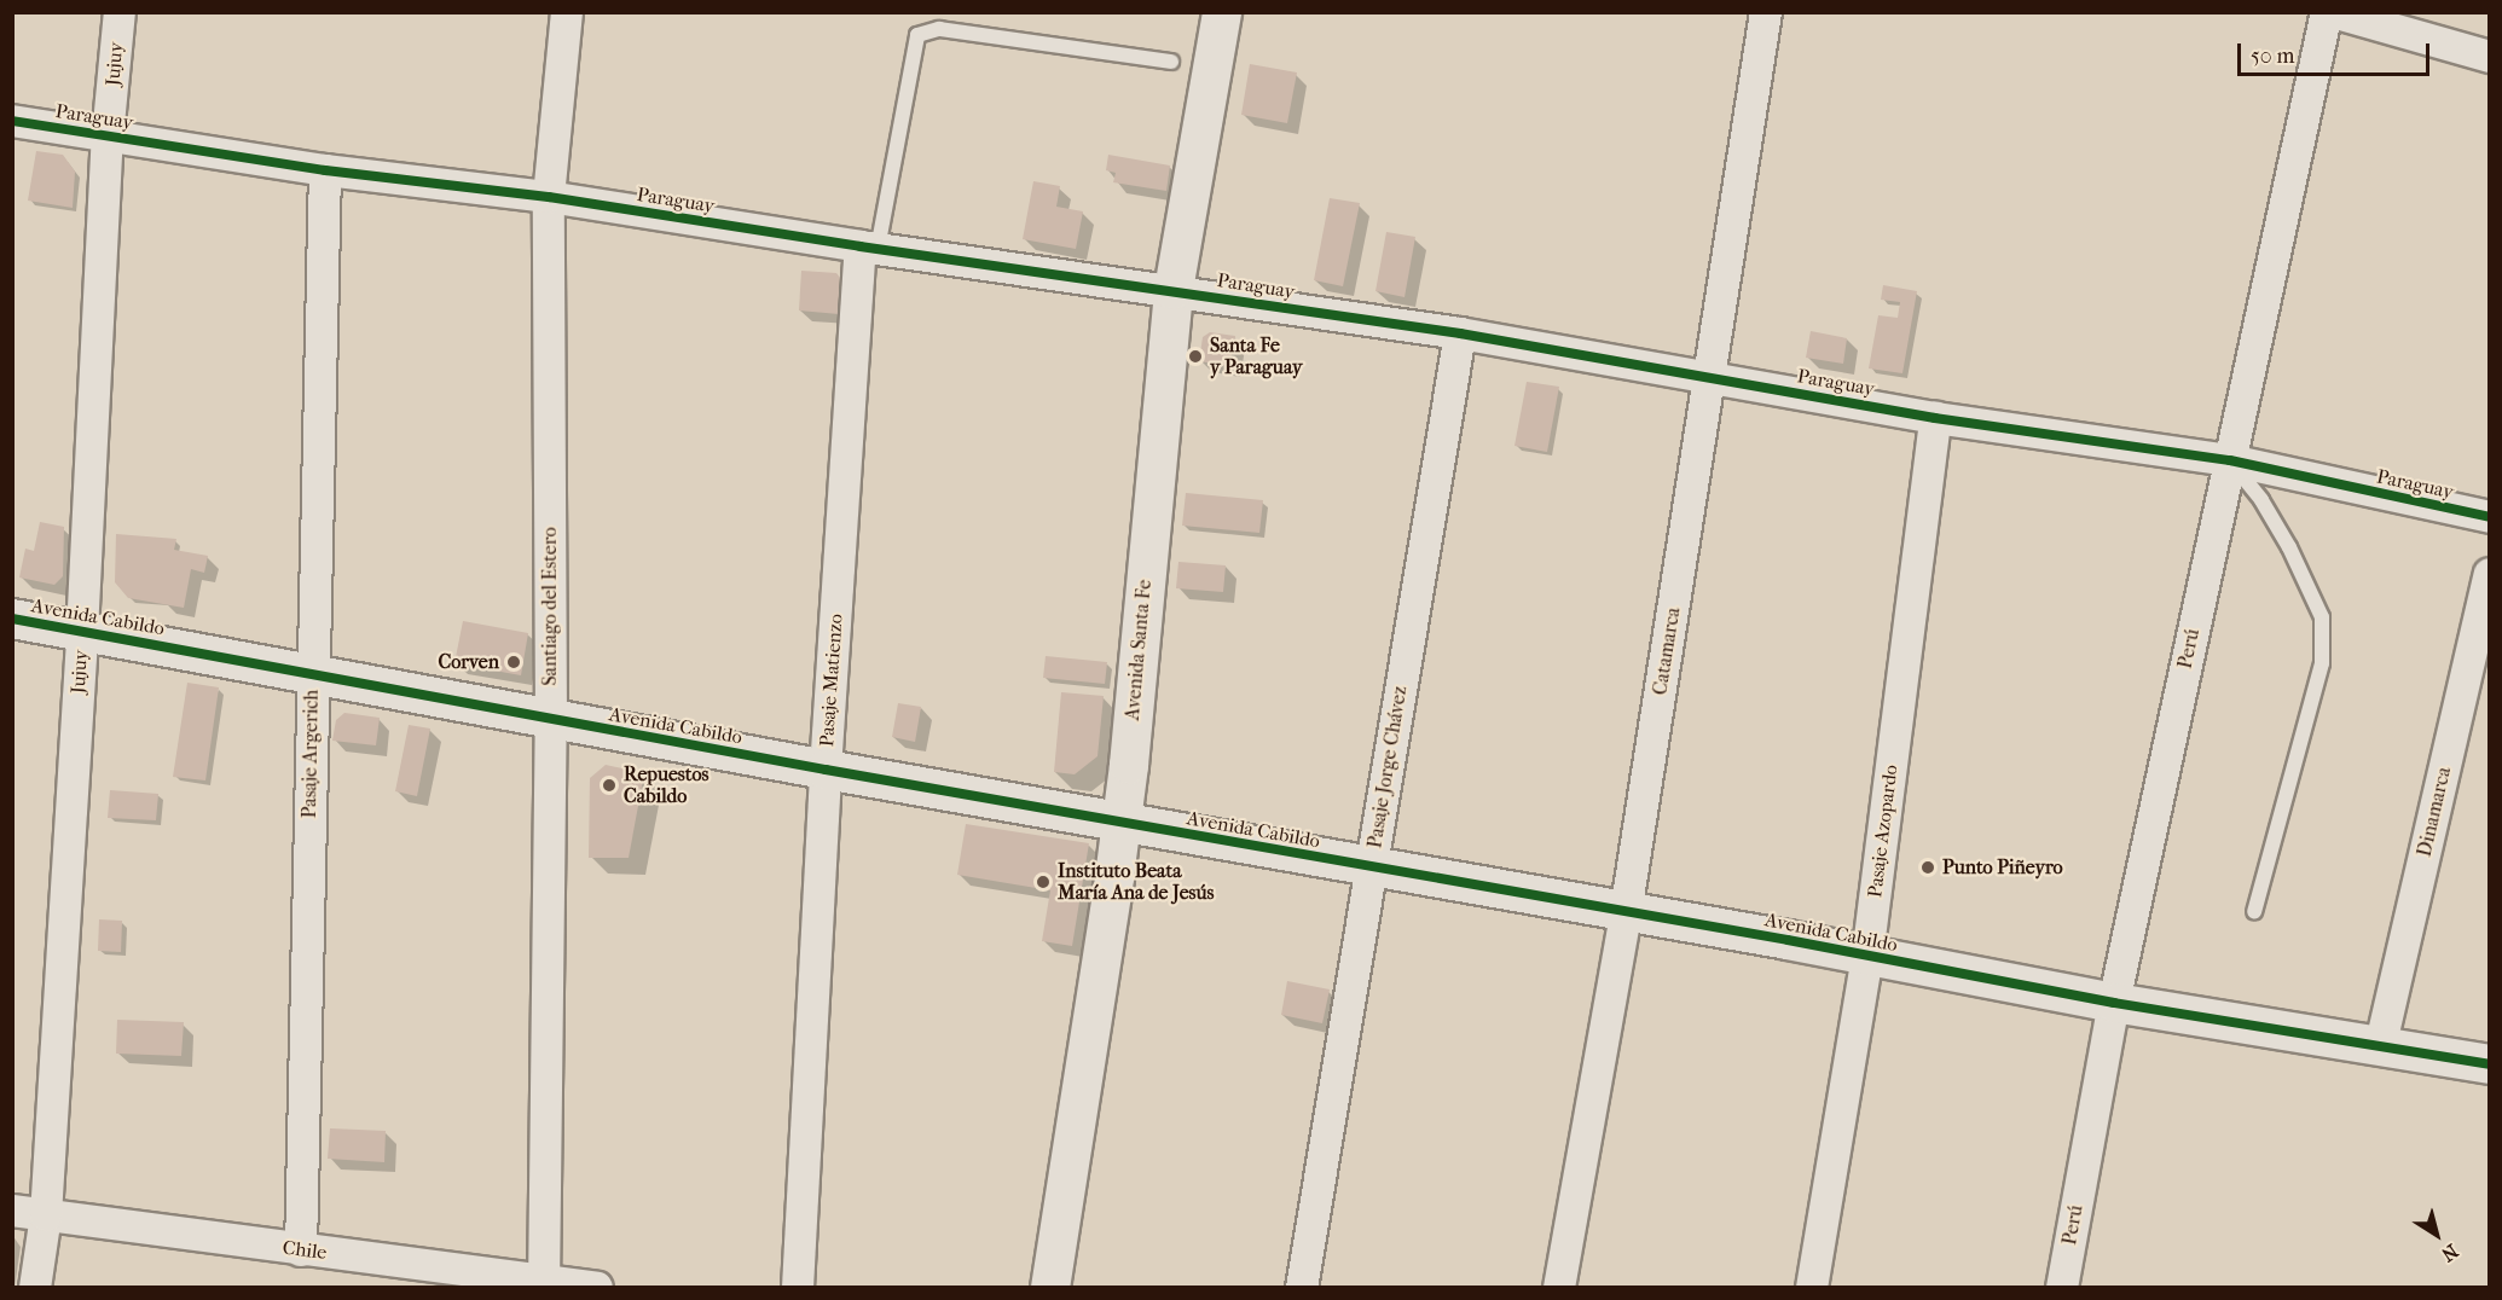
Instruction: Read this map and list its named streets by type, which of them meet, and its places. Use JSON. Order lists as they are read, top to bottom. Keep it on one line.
{"streets":{"street":["Jujuy","Paraguay","Santiago del Estero","Avenida Cabildo","Perú","Avenida Santa Fe","Catamarca","Pasaje Matienzo","Pasaje Argerich","Pasaje Jorge Chávez","Dinamarca","Pasaje Azopardo","Chile"]},"crossings":[["Jujuy","Paraguay"],["Jujuy","Avenida Cabildo"],["Jujuy","Chile"],["Paraguay","Santiago del Estero"],["Paraguay","Perú"],["Paraguay","Avenida Santa Fe"],["Paraguay","Catamarca"],["Paraguay","Pasaje Matienzo"],["Paraguay","Pasaje Argerich"],["Paraguay","Pasaje Jorge Chávez"],["Paraguay","Pasaje Azopardo"],["Santiago del Estero","Avenida Cabildo"],["Santiago del Estero","Chile"],["Avenida Cabildo","Perú"],["Avenida Cabildo","Avenida Santa Fe"],["Avenida Cabildo","Catamarca"],["Avenida Cabildo","Pasaje Matienzo"],["Avenida Cabildo","Pasaje Argerich"],["Avenida Cabildo","Pasaje Jorge Chávez"],["Avenida Cabildo","Dinamarca"],["Avenida Cabildo","Pasaje Azopardo"],["Pasaje Argerich","Chile"]],"places":["Santa Fe y Paraguay","Corven","Repuestos Cabildo","Punto Piñeyro","Instituto Beata María Ana de Jesús"],"scale_bar":"50 m","north":"bottom right"}
